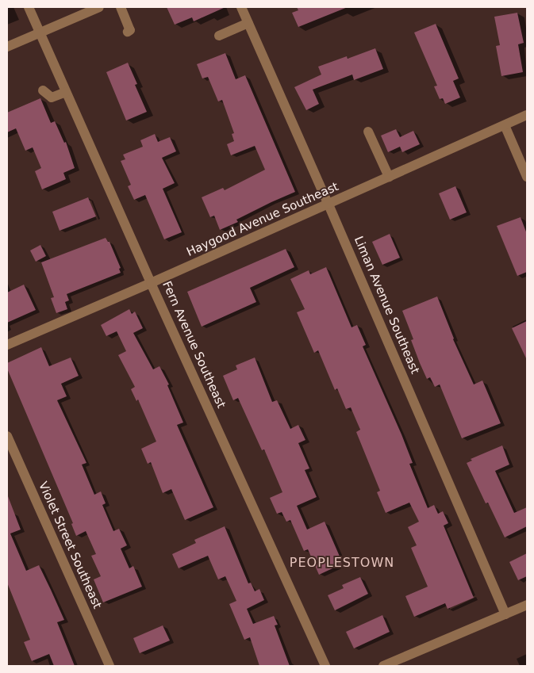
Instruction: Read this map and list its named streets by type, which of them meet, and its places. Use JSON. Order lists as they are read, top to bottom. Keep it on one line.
{"streets":{"street":["Haygood Avenue Southeast","Liman Avenue Southeast","Fern Avenue Southeast","Violet Street Southeast"]},"crossings":[["Haygood Avenue Southeast","Liman Avenue Southeast"],["Haygood Avenue Southeast","Fern Avenue Southeast"]],"districts":["PEOPLESTOWN"]}
